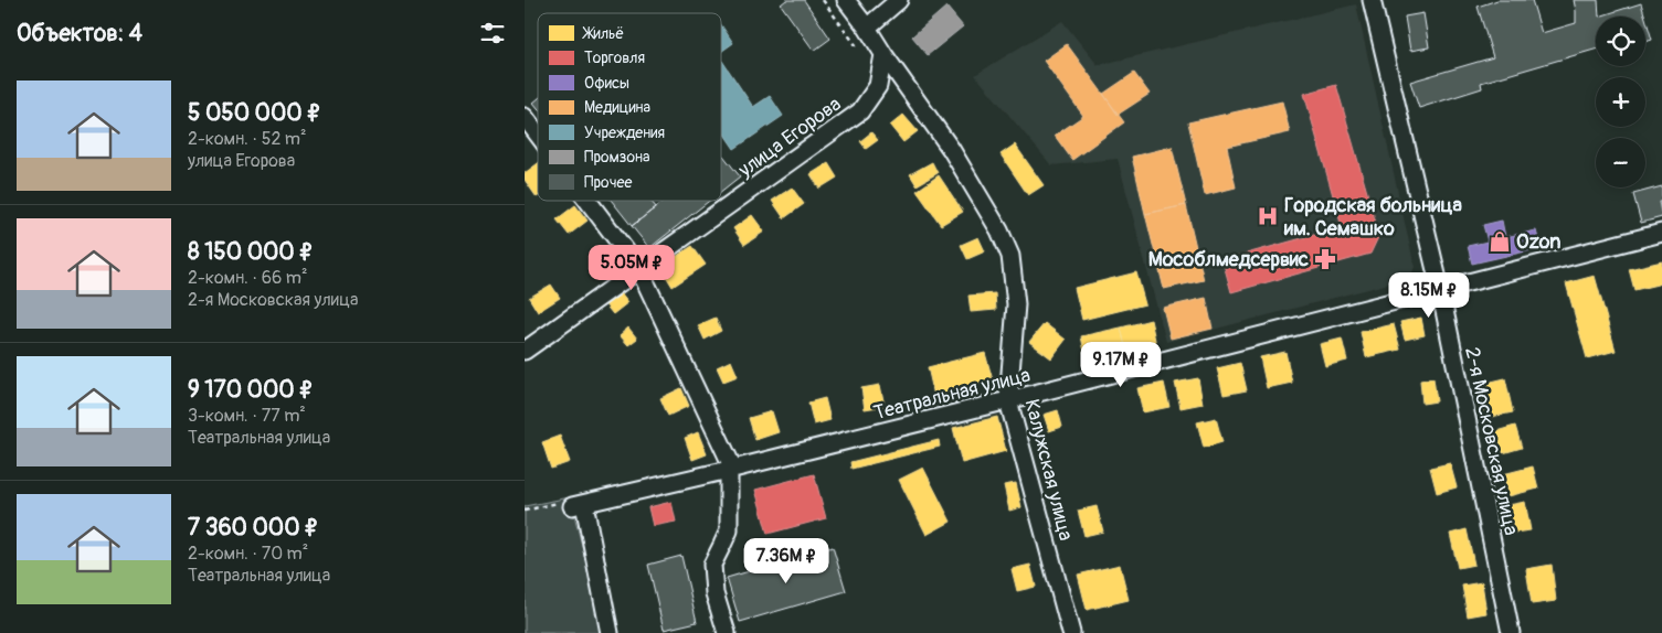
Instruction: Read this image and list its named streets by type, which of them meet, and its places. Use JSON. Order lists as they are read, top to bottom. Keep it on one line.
{"streets":{"street":["улица Егорова","Театральная улица","2-я Московская улица","Калужская улица"]},"crossings":[["улица Егорова","Калужская улица"],["Театральная улица","2-я Московская улица"],["Театральная улица","Калужская улица"]],"places":{"hospital":["Городская больница им. Семашко"],"shop":["Ozon"],"pharmacy":["Мособлмедсервис"]},"legend":["Жильё","Торговля","Офисы","Медицина","Учреждения","Промзона","Прочее"],"page":{"heading":"Объектов: 4","map_buttons":["+","−"],"list":[{"name":"5 050 000 ₽","note":"2-комн. · 52 m² · улица Егорова"},{"name":"8 150 000 ₽","note":"2-комн. · 66 m² · 2-я Московская улица"},{"name":"9 170 000 ₽","note":"3-комн. · 77 m² · Театральная улица"},{"name":"7 360 000 ₽","note":"2-комн. · 70 m² · Театральная улица"}],"price":["5.05M ₽","8.15M ₽","9.17M ₽","7.36M ₽"]}}
